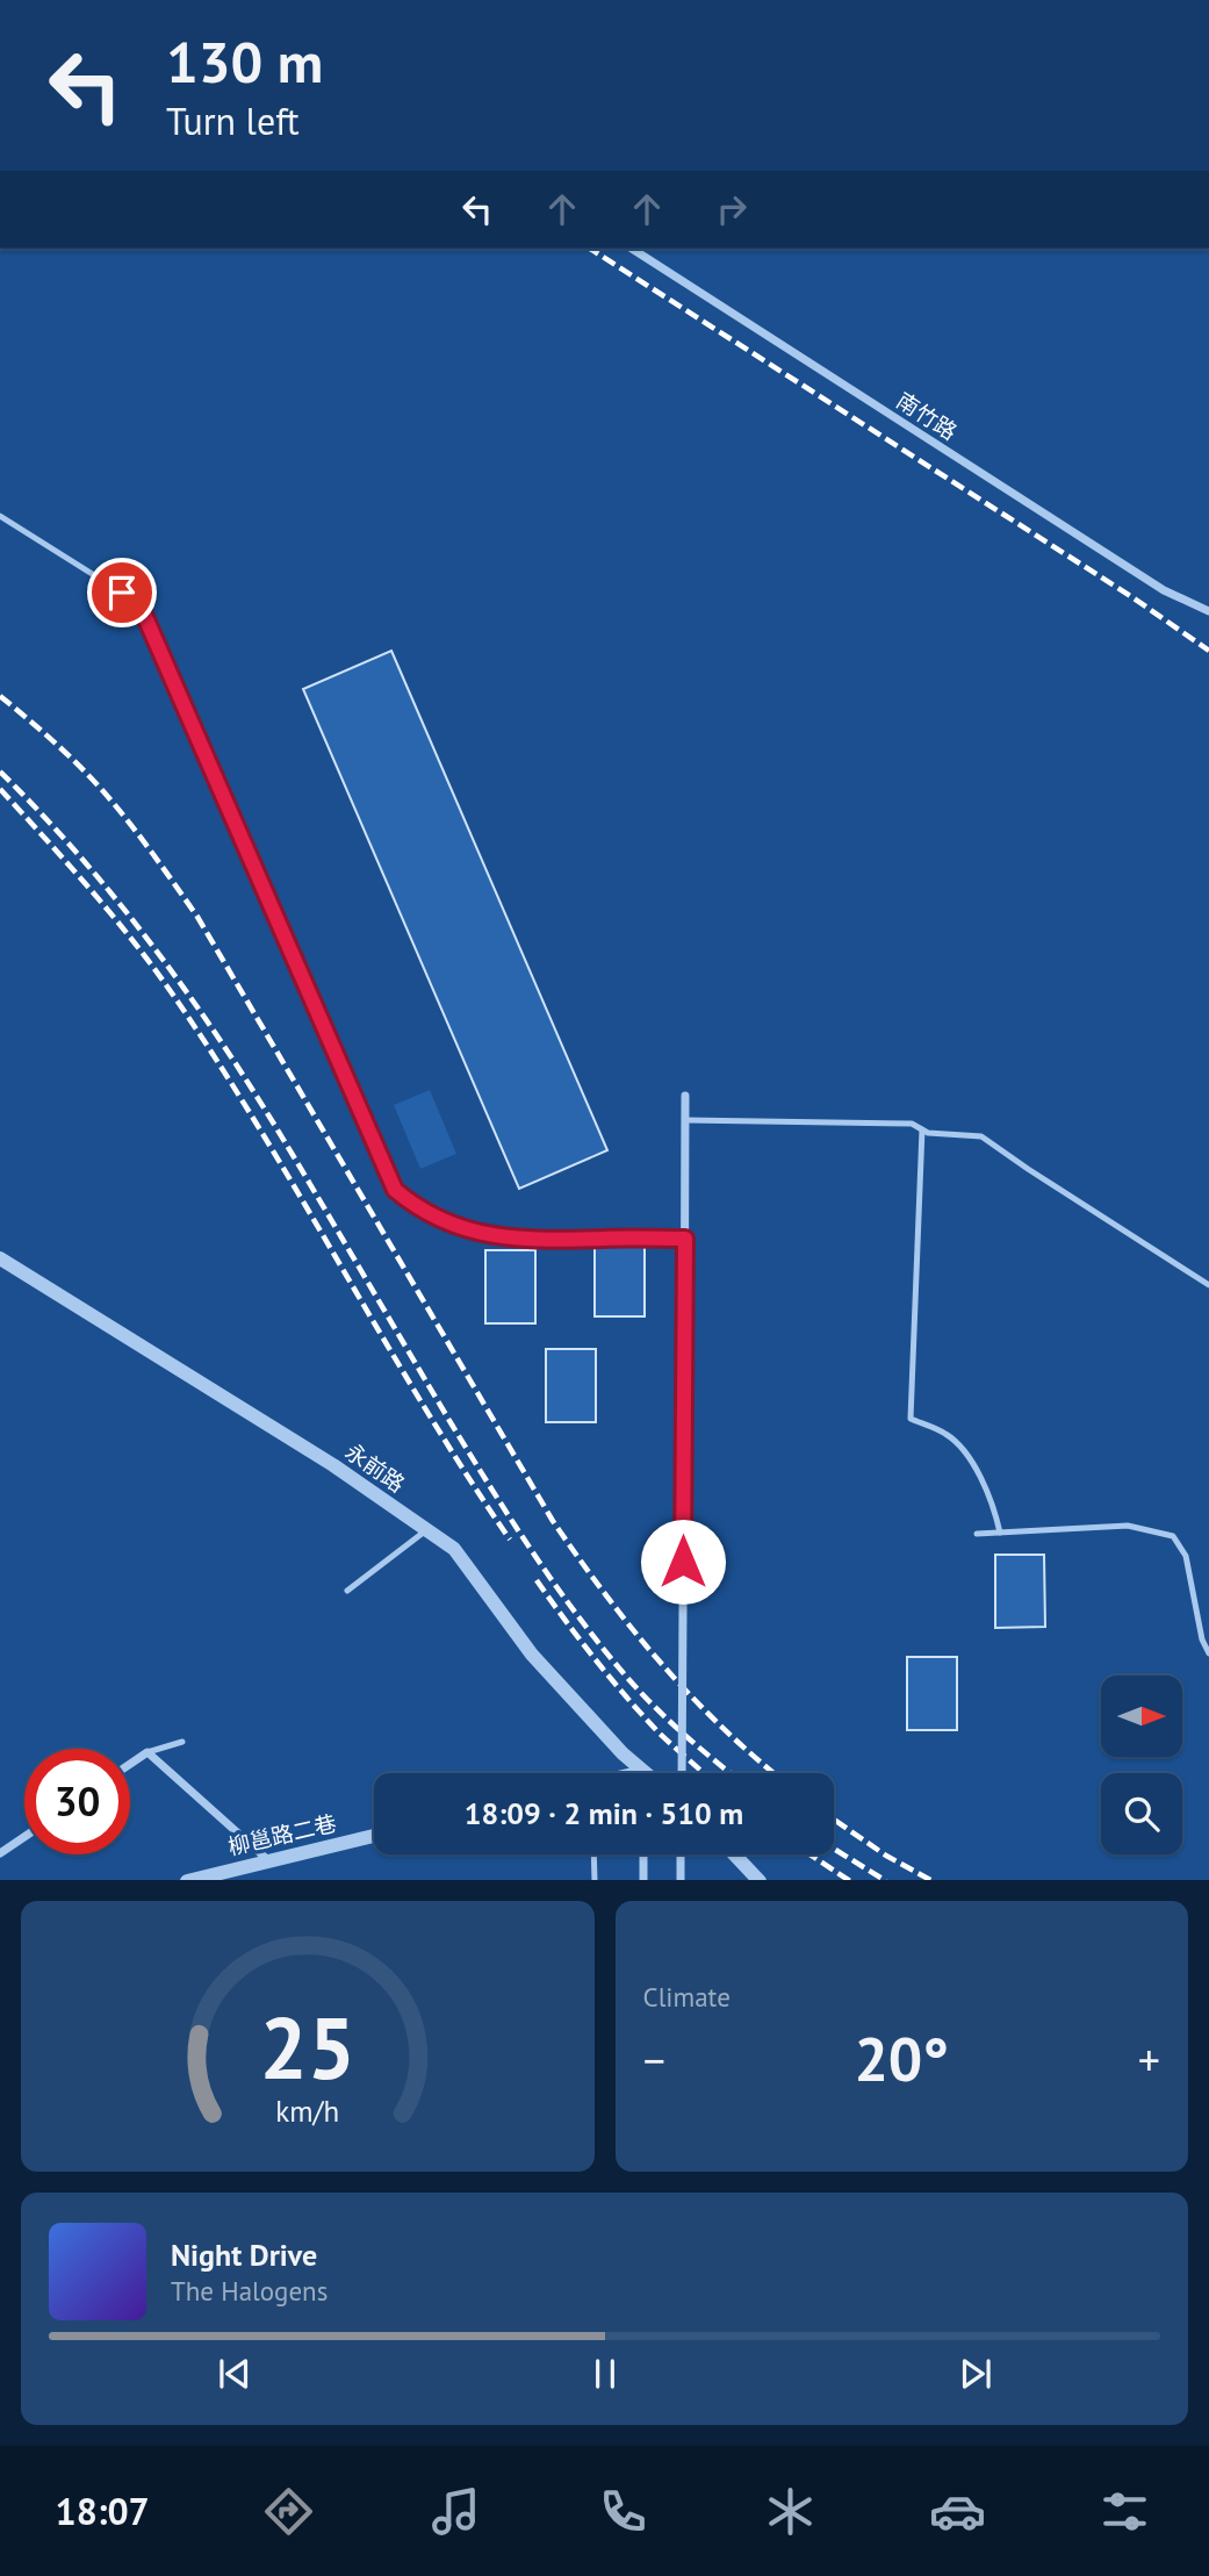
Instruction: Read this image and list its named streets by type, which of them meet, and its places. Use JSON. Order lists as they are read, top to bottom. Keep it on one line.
{"streets":{"street":["南竹路","永前路","柳邕路二巷"]},"north":"right","page":{"turn":["130 m","Turn left"],"limit":"30","trip":"18:09 · 2 min · 510 m","tile":"Climate","heat":["−","20°","+"],"song":["Night Drive","The Halogens"],"tabs":"18:07","gauge":["25","km/h"]}}
